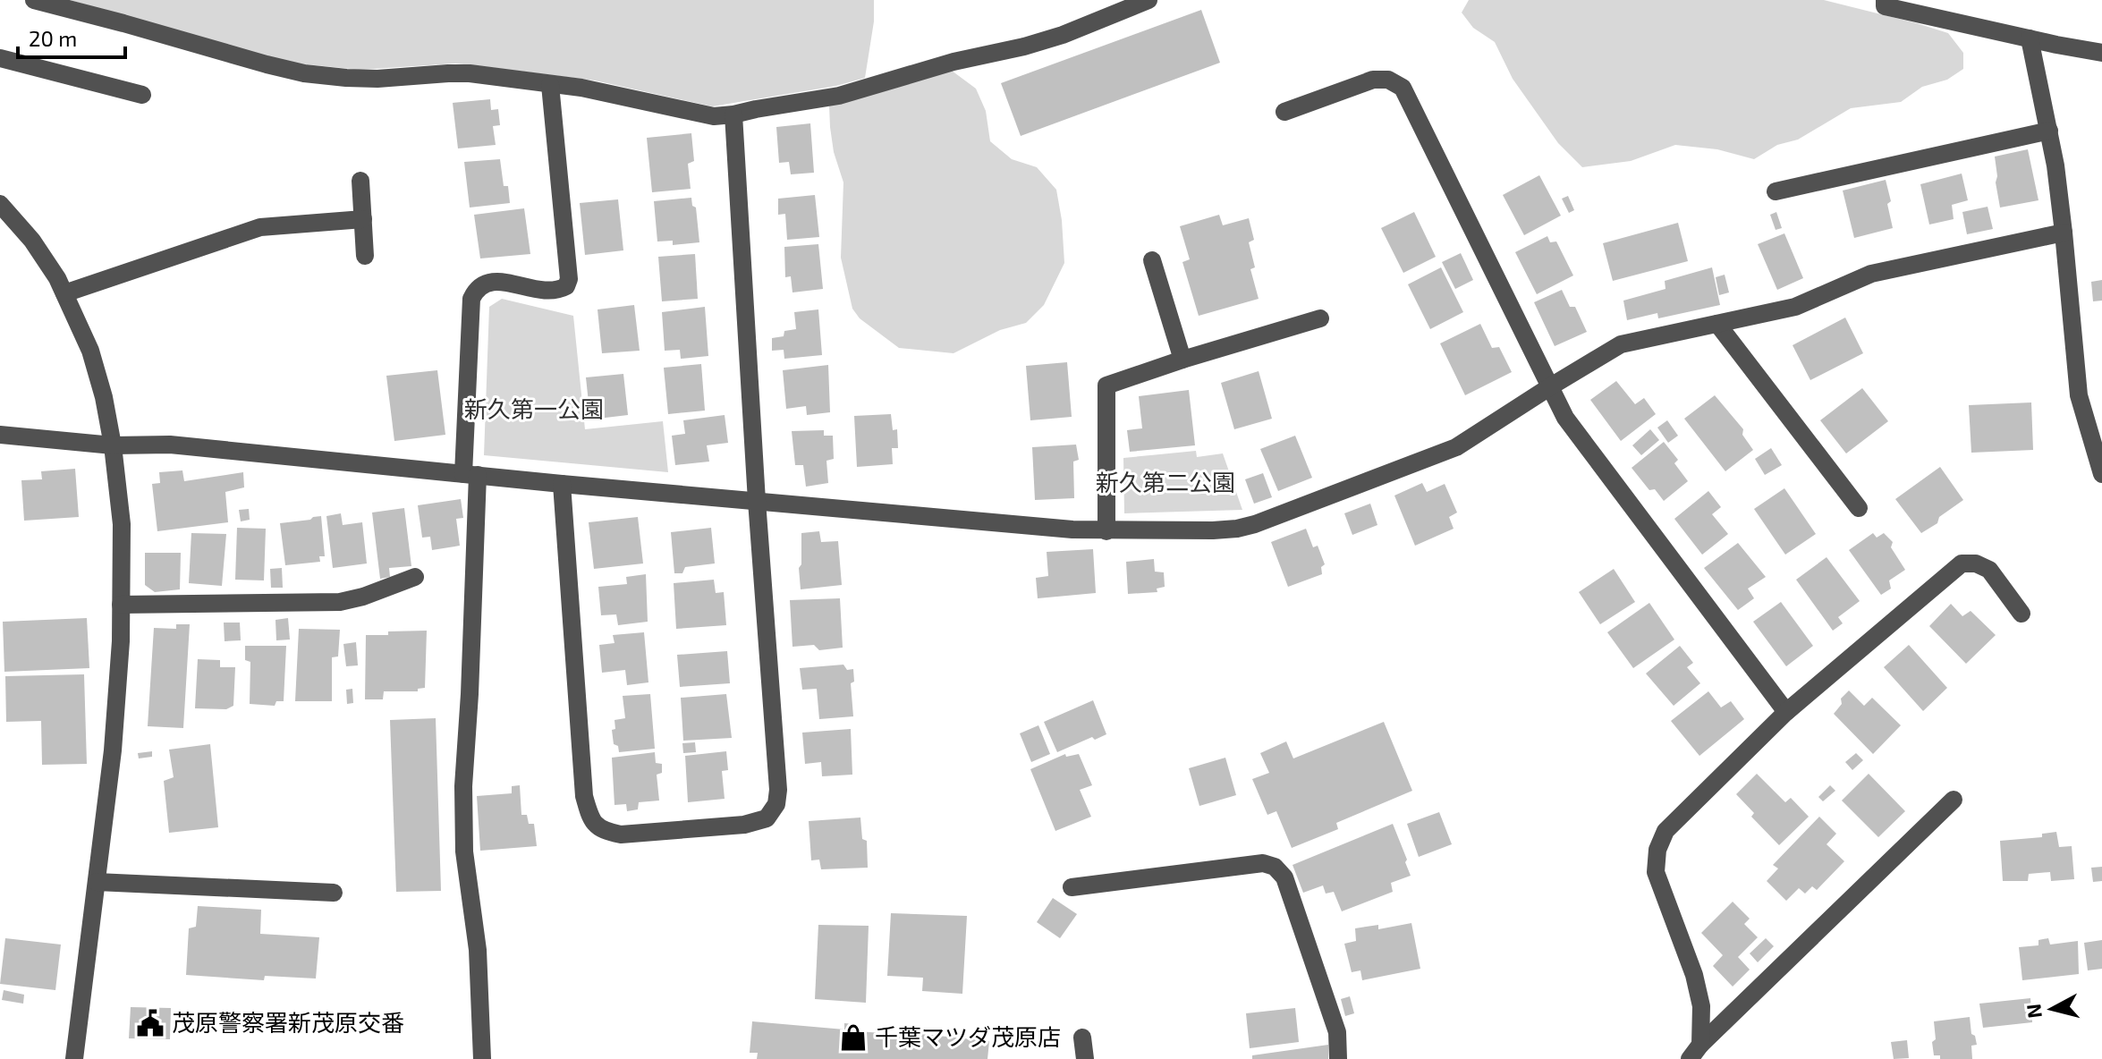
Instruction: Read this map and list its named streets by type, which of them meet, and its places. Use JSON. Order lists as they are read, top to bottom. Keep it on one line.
{"parks":["新久第一公園","新久第二公園"],"places":{"public building":["茂原警察署新茂原交番"],"shop":["千葉マツダ茂原店"]},"scale_bar":"20 m","north":"left"}
